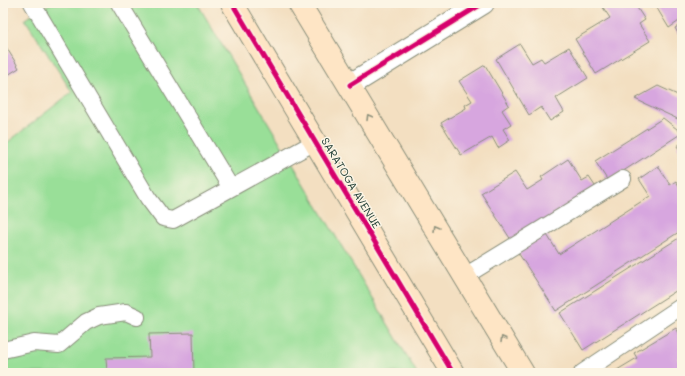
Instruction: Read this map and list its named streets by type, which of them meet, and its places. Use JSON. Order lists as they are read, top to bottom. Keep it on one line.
{"streets":{"main road":["SARATOGA AVENUE"]}}
